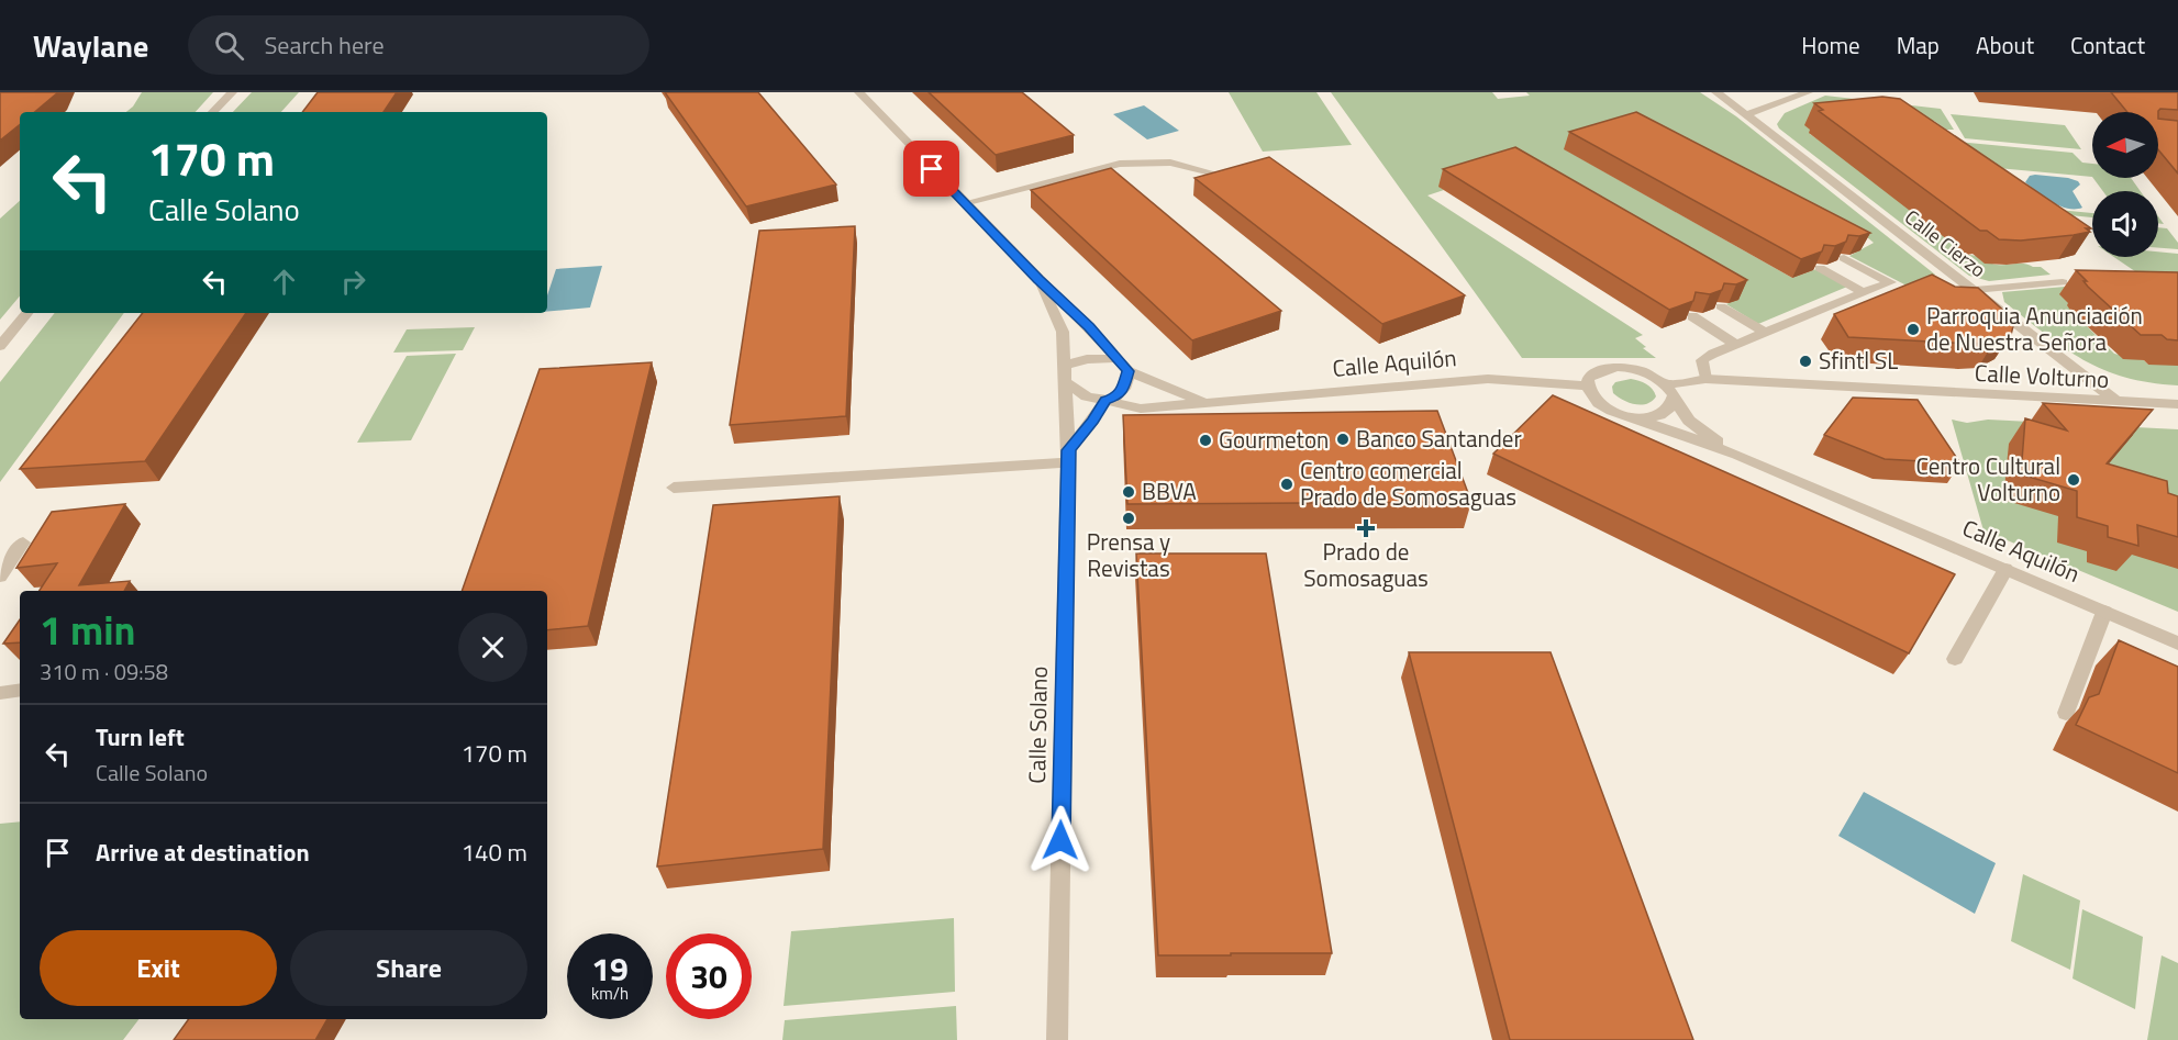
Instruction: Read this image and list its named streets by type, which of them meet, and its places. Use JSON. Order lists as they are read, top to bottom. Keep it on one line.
{"streets":{"street":["Calle Cierzo","Calle Aquilón","Calle Volturno","Calle Solano"]},"crossings":[["Calle Cierzo","Calle Volturno"],["Calle Aquilón","Calle Volturno"],["Calle Aquilón","Calle Solano"]],"places":{"other":["Parroquia Anunciación de Nuestra Señora","Sfintl SL","Banco Santander","Gourmeton","Centro Cultural Volturno","Centro comercial Prado de Somosaguas","BBVA","Prensa y Revistas"],"health":["Prado de Somosaguas"]},"north":"left","page":{"header":"Waylane","search":"Search here","nav":["Home","Map","About","Contact"],"turn":["170 m","Calle Solano"],"heading":["1 min","310 m · 09:58"],"list":[{"name":"Turn left","note":"Calle Solano","value":"170 m"},{"name":"Arrive at destination","value":"140 m"}],"buttons":["Exit","Share"],"speed":"19 km/h","limit":"30"}}
